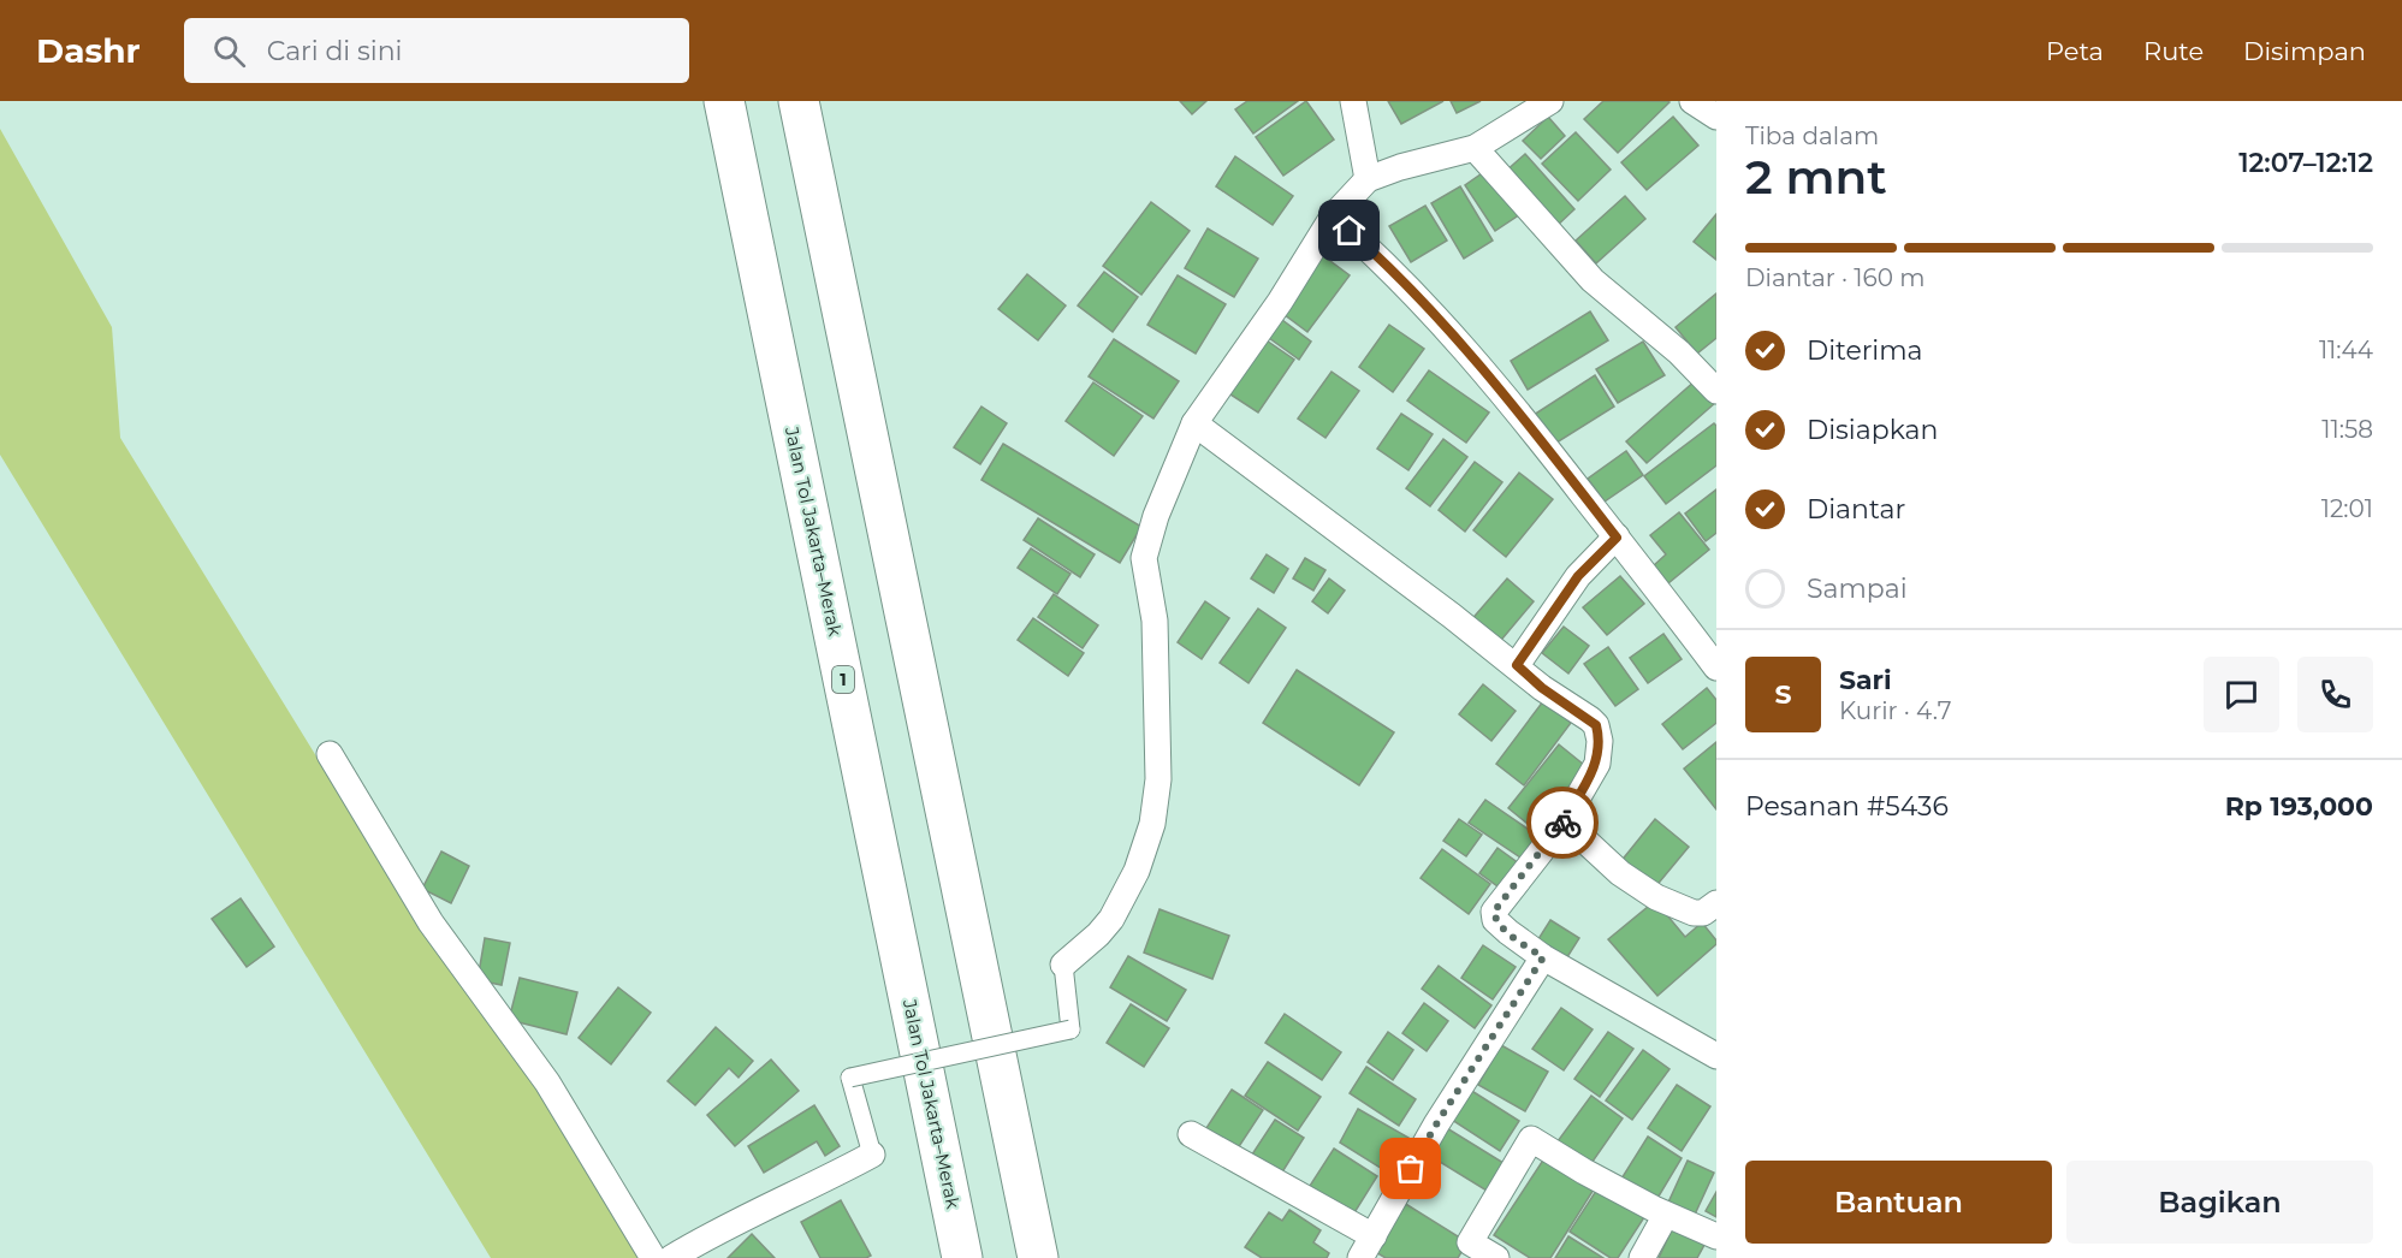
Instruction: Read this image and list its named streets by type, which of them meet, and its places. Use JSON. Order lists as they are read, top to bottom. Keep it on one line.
{"streets":{"highway":["Jalan Tol Jakarta–Merak","1"]},"page":{"header":"Dashr","search":"Cari di sini","nav":["Peta","Rute","Disimpan"],"heading":["2 mnt","Tiba dalam","12:07–12:12"],"panel":["Sari","Kurir · 4.7","Pesanan #5436","Rp 193,000"],"bar":"Diantar · 160 m","list":[["Diterima","11:44"],["Disiapkan","11:58"],["Diantar","12:01"],"Sampai"],"round":"S","buttons":["Bantuan","Bagikan"]}}
